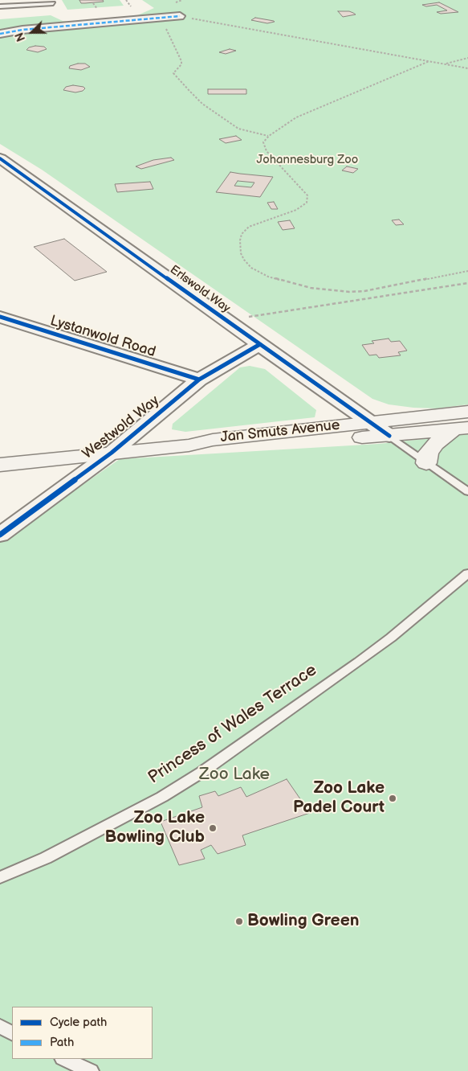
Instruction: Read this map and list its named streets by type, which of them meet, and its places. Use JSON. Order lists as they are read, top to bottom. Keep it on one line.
{"streets":{"main road":["Jan Smuts Avenue"],"street":["Erlswold Way","Lystanwold Road","Westwold Way"],"lane":["Princess of Wales Terrace"]},"crossings":[["Erlswold Way","Westwold Way"],["Erlswold Way","Jan Smuts Avenue"],["Lystanwold Road","Westwold Way"],["Westwold Way","Jan Smuts Avenue"]],"parks":["Johannesburg Zoo","Zoo Lake"],"places":["Zoo Lake Padel Court","Zoo Lake Bowling Club","Bowling Green"],"legend":["Cycle path","Path"],"north":"left"}
